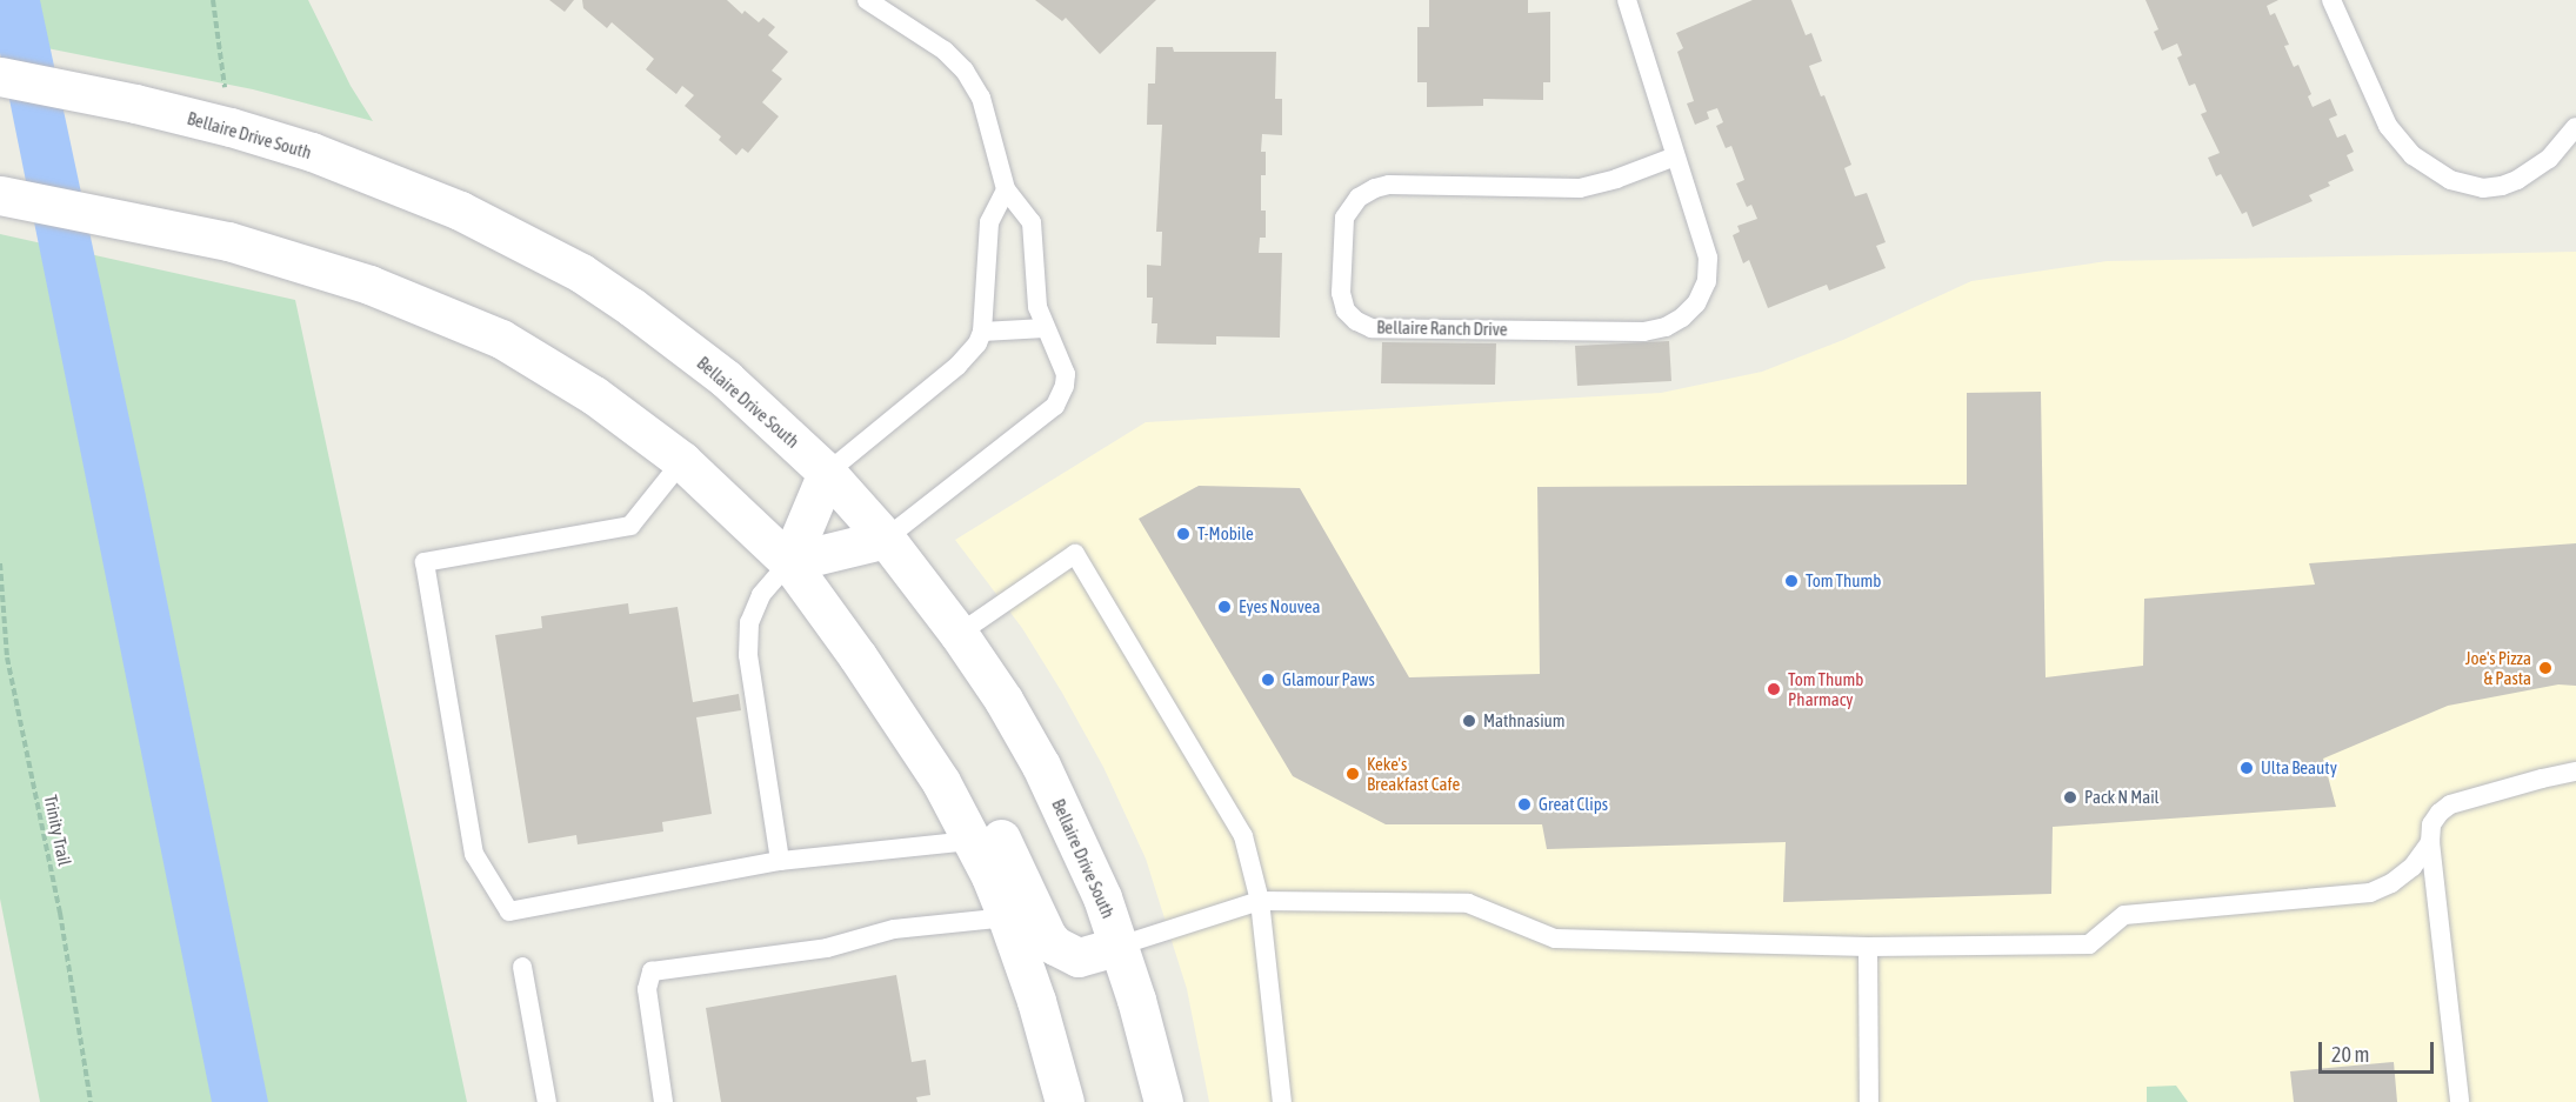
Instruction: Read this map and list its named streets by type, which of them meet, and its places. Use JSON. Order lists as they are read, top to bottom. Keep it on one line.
{"streets":{"main road":["Bellaire Drive South"],"lane":["Bellaire Ranch Drive"],"path":["Trinity Trail"]},"places":["T-Mobile","Tom Thumb","Eyes Nouvea","Joe's Pizza & Pasta","Glamour Paws","Tom Thumb Pharmacy","Mathnasium","Ulta Beauty","Keke's Breakfast Cafe","Pack N Mail","Great Clips"],"scale_bar":"20 m"}
